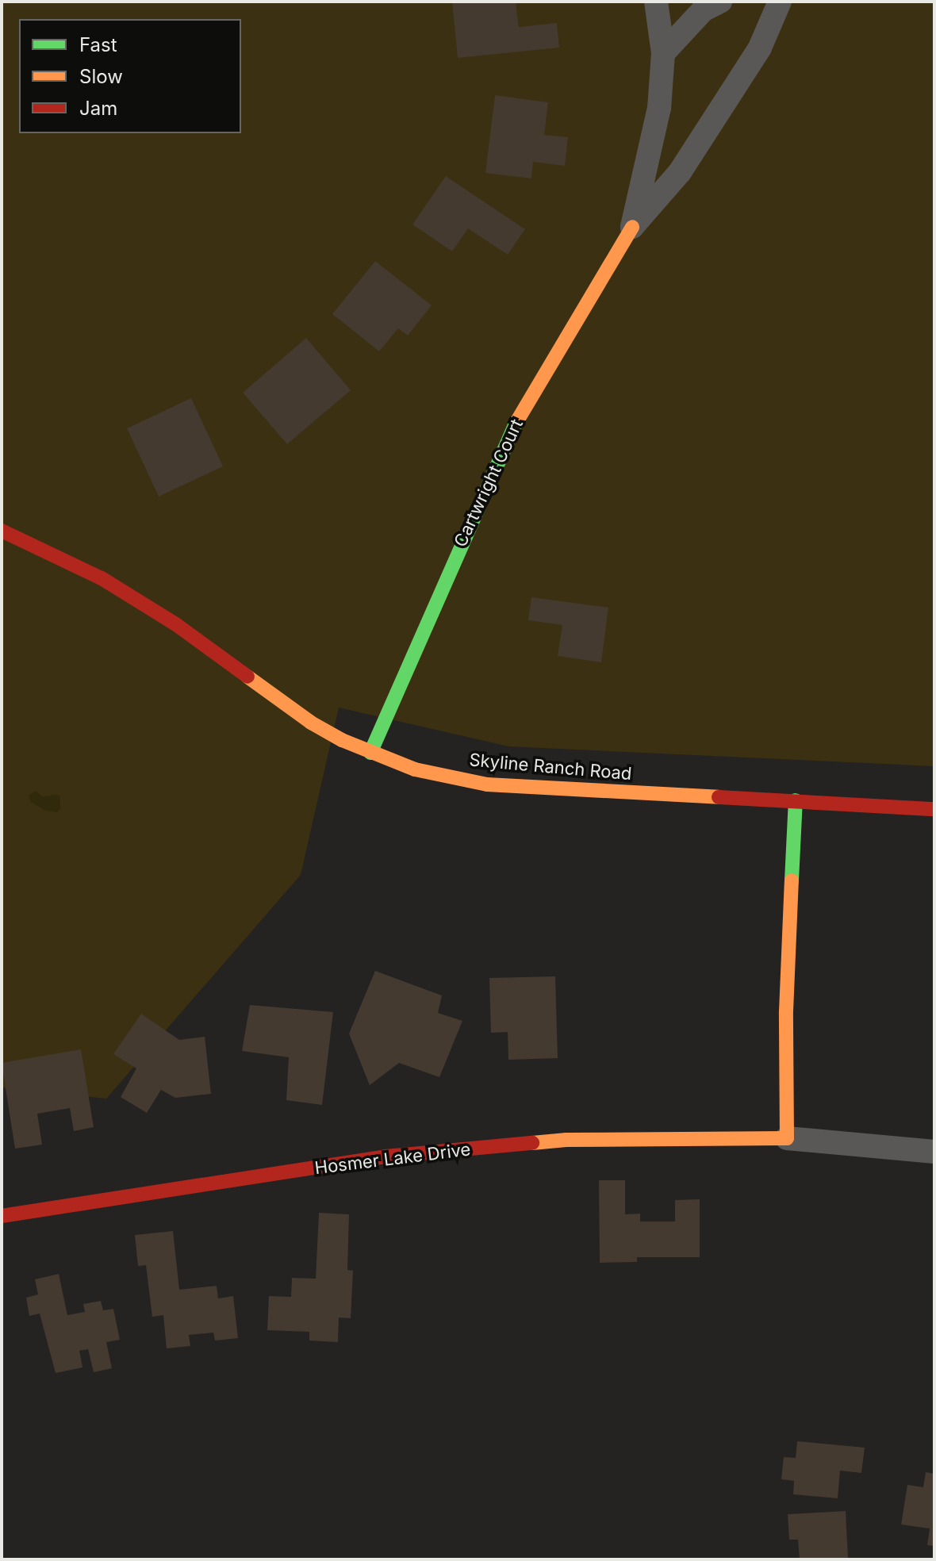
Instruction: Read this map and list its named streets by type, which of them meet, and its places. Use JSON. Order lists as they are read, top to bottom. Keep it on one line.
{"streets":{"street":["Cartwright Court","Skyline Ranch Road","Hosmer Lake Drive"]},"crossings":[["Cartwright Court","Skyline Ranch Road"]],"legend":["Fast","Slow","Jam"]}
